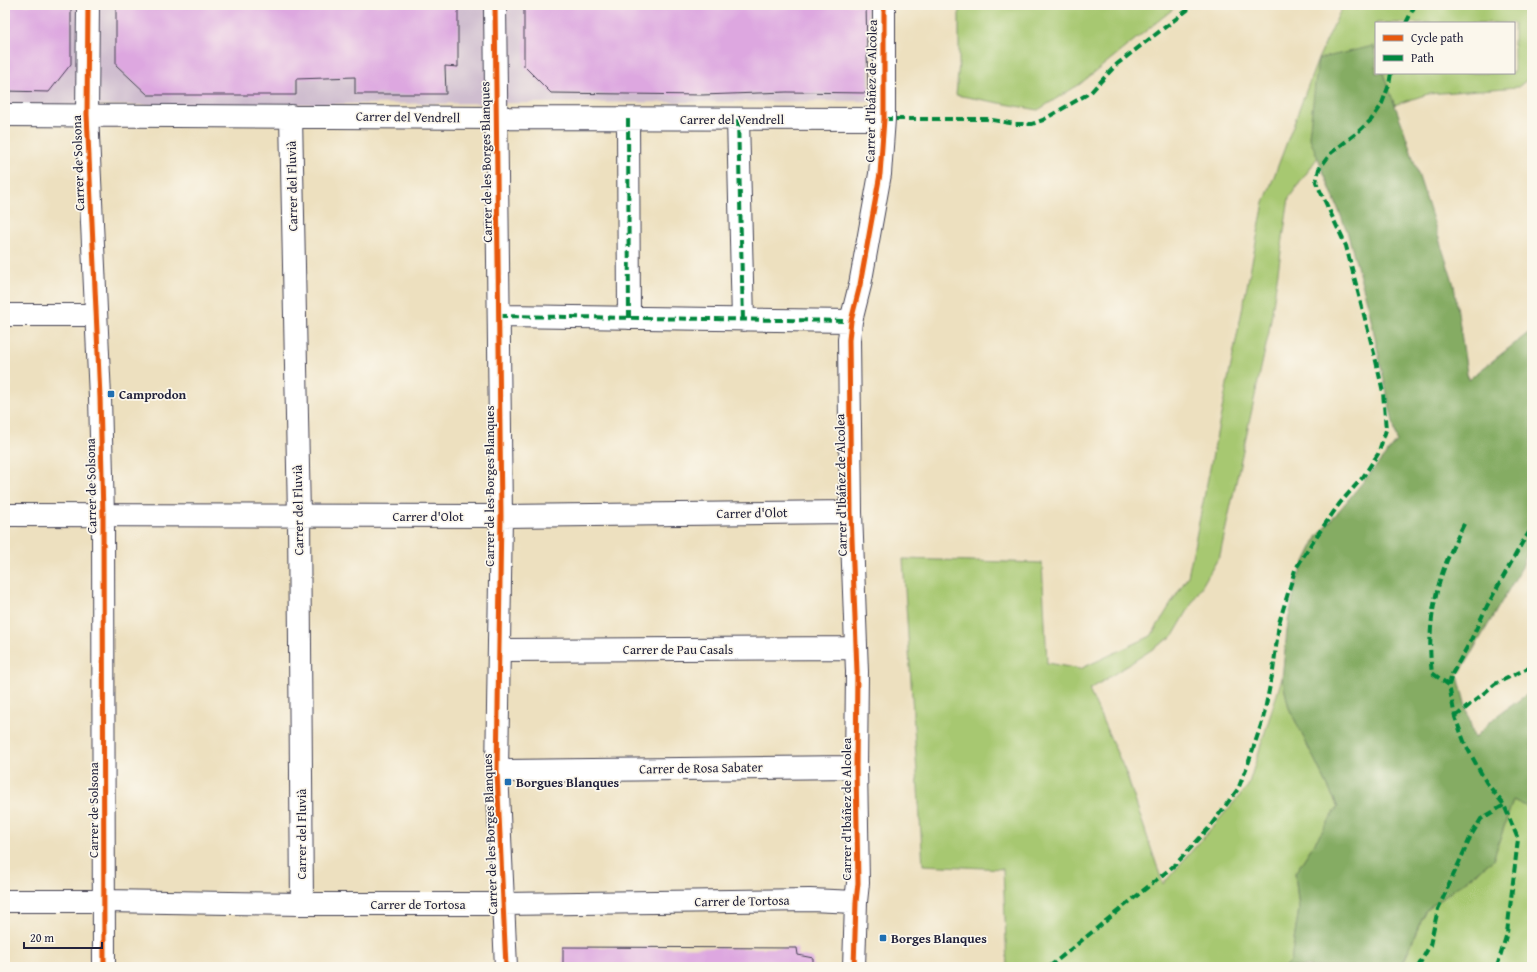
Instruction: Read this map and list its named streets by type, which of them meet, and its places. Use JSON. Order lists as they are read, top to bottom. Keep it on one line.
{"streets":{"street":["Carrer d'Ibáñez de Alcolea","Carrer del Vendrell","Carrer de les Borges Blanques","Carrer de Solsona","Carrer del Fluvià","Carrer d'Olot","Carrer de Pau Casals","Carrer de Rosa Sabater","Carrer de Tortosa"]},"crossings":[["Carrer d'Ibáñez de Alcolea","Carrer del Vendrell"],["Carrer d'Ibáñez de Alcolea","Carrer d'Olot"],["Carrer d'Ibáñez de Alcolea","Carrer de Pau Casals"],["Carrer d'Ibáñez de Alcolea","Carrer de Rosa Sabater"],["Carrer d'Ibáñez de Alcolea","Carrer de Tortosa"],["Carrer del Vendrell","Carrer de les Borges Blanques"],["Carrer del Vendrell","Carrer de Solsona"],["Carrer del Vendrell","Carrer del Fluvià"],["Carrer de les Borges Blanques","Carrer d'Olot"],["Carrer de les Borges Blanques","Carrer de Pau Casals"],["Carrer de les Borges Blanques","Carrer de Rosa Sabater"],["Carrer de les Borges Blanques","Carrer de Tortosa"],["Carrer de Solsona","Carrer d'Olot"],["Carrer de Solsona","Carrer de Tortosa"],["Carrer del Fluvià","Carrer d'Olot"],["Carrer del Fluvià","Carrer de Tortosa"]],"places":{"transit":["Camprodon","Borgues Blanques","Borges Blanques"]},"legend":["Cycle path","Path"],"scale_bar":"20 m"}
